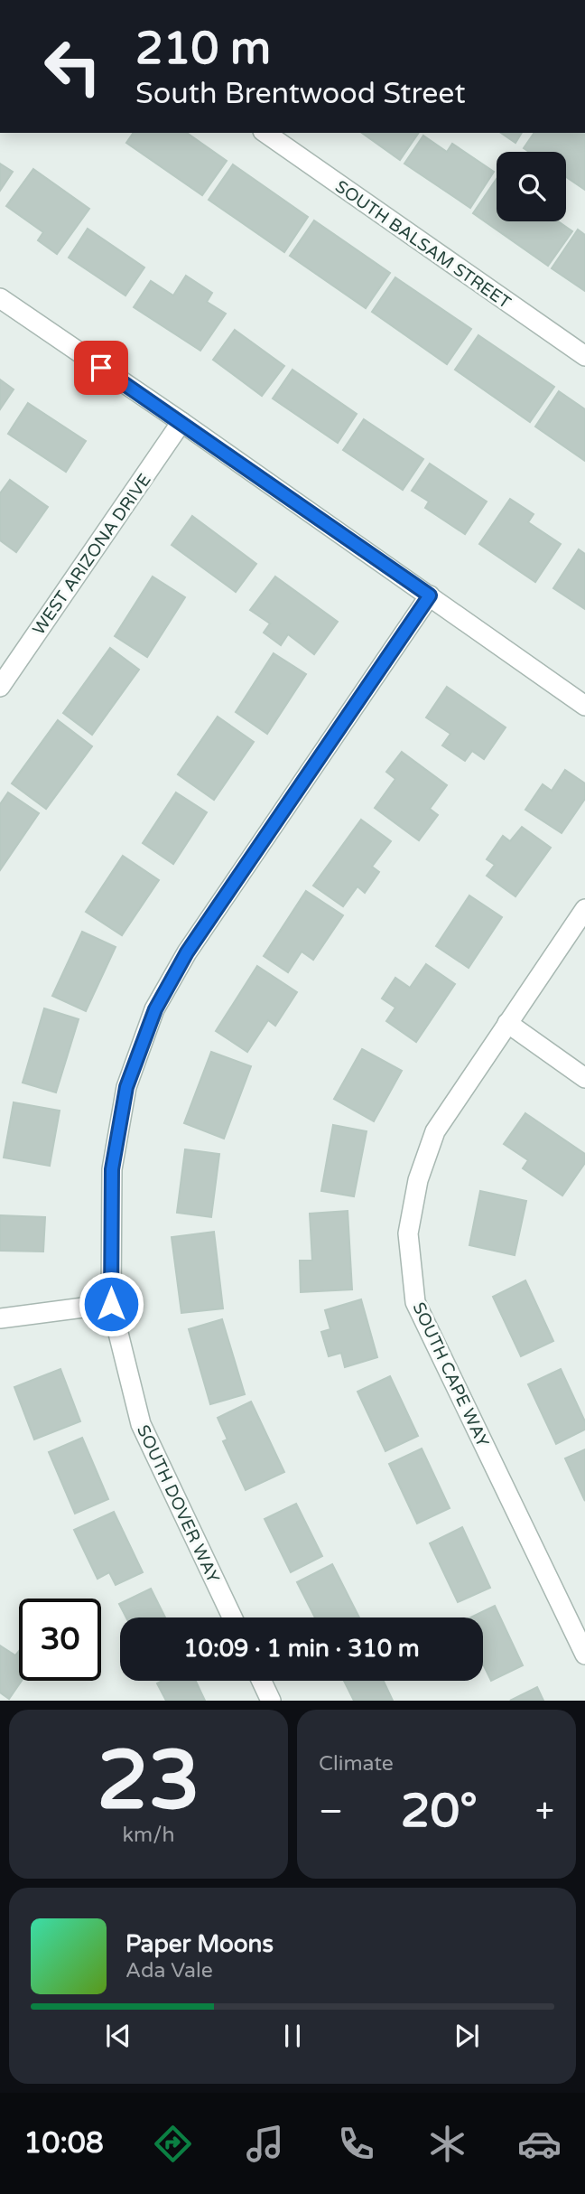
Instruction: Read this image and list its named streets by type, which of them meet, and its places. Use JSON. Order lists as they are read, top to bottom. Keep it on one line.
{"streets":{"street":["SOUTH BALSAM STREET","WEST ARIZONA DRIVE","SOUTH CAPE WAY","SOUTH DOVER WAY"]},"page":{"turn":["210 m","South Brentwood Street"],"limit":"30","trip":"10:09 · 1 min · 310 m","tile":[["23","km/h"],"Climate"],"heat":["−","20°","+"],"song":["Paper Moons","Ada Vale"],"tabs":"10:08"}}
